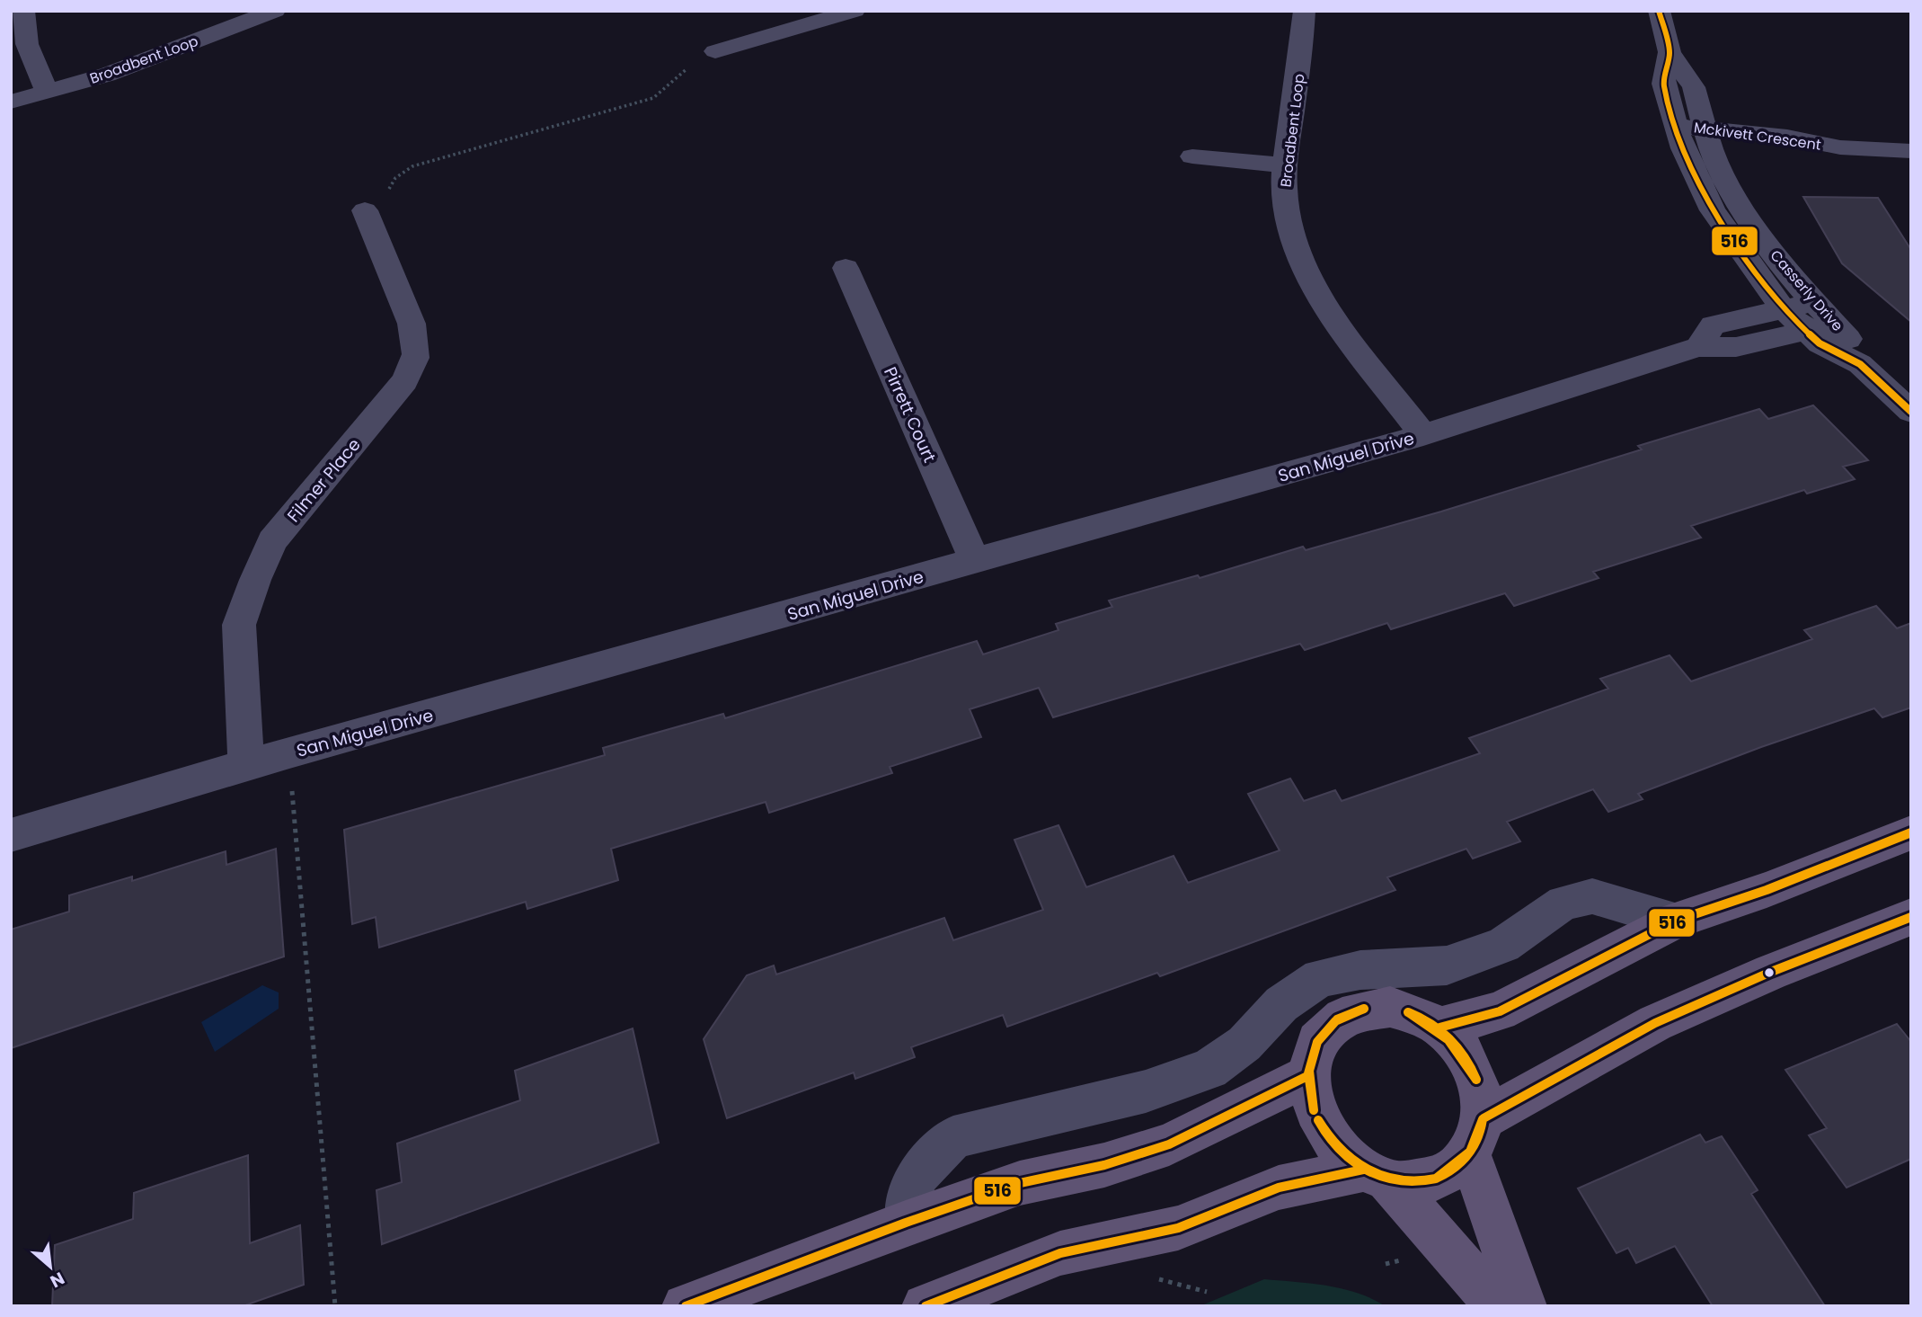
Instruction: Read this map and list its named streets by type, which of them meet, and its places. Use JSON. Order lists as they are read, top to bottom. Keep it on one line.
{"streets":{"street":["Broadbent Loop","Mckivett Crescent","Casserly Drive","Pirrett Court","San Miguel Drive","Filmer Place"]},"crossings":[["Broadbent Loop","San Miguel Drive"],["Mckivett Crescent","Casserly Drive"],["Casserly Drive","San Miguel Drive"],["Pirrett Court","San Miguel Drive"],["San Miguel Drive","Filmer Place"]],"lines":["transit line 516"],"north":"bottom right"}
